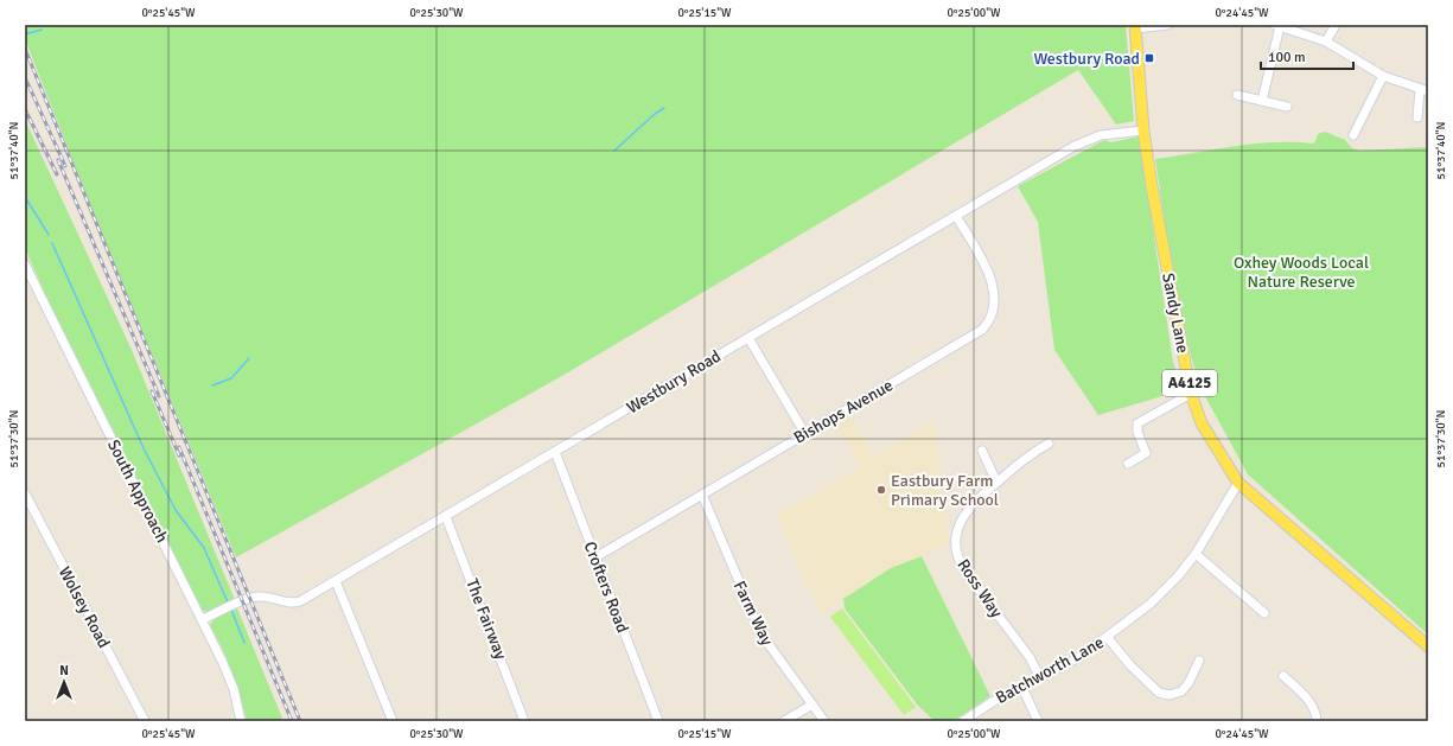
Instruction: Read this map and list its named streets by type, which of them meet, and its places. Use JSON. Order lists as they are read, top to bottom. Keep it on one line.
{"streets":{"main road":["Sandy Lane","A4125"],"street":["Westbury Road","Bishops Avenue","South Approach","Crofters Road","Ross Way","Wolsey Road","Farm Way","The Fairway","Batchworth Lane"]},"crossings":[["Sandy Lane","Westbury Road"],["Sandy Lane","Batchworth Lane"],["Westbury Road","Bishops Avenue"],["Westbury Road","South Approach"],["Westbury Road","Crofters Road"],["Westbury Road","The Fairway"],["Bishops Avenue","Crofters Road"],["Bishops Avenue","Farm Way"],["Ross Way","Batchworth Lane"]],"parks":["Oxhey Woods Local Nature Reserve"],"places":{"transit":["Westbury Road"],"other":["Eastbury Farm Primary School"]},"scale_bar":"100 m","north":"top","coordinates":["0°25'45\"W","0°25'30\"W","0°25'15\"W","0°25'00\"W","0°24'45\"W","51°37'40\"N","51°37'30\"N"]}
